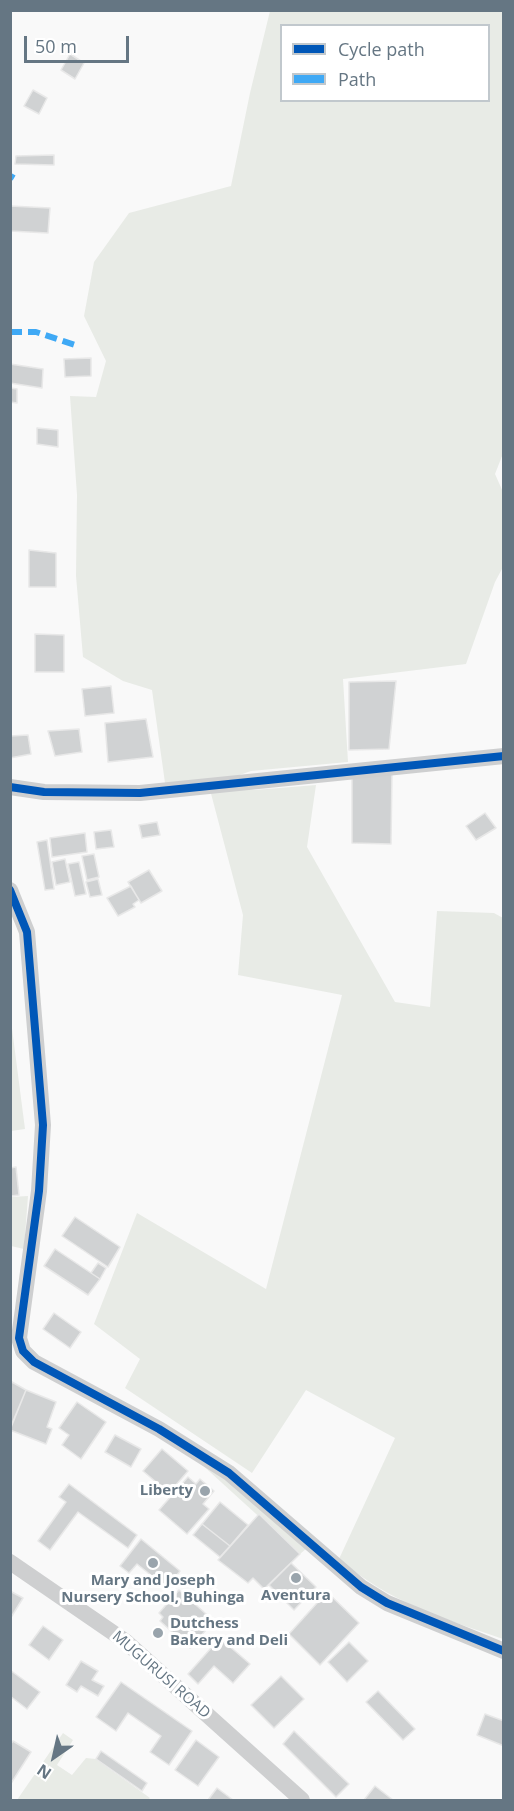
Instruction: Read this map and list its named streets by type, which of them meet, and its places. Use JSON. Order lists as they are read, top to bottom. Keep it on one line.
{"streets":{"street":["MUGURUSI ROAD"]},"places":["Liberty","Mary and Joseph Nursery School, Buhinga","Aventura","Dutchess Bakery and Deli"],"legend":["Cycle path","Path"],"scale_bar":"50 m","north":"bottom left"}
